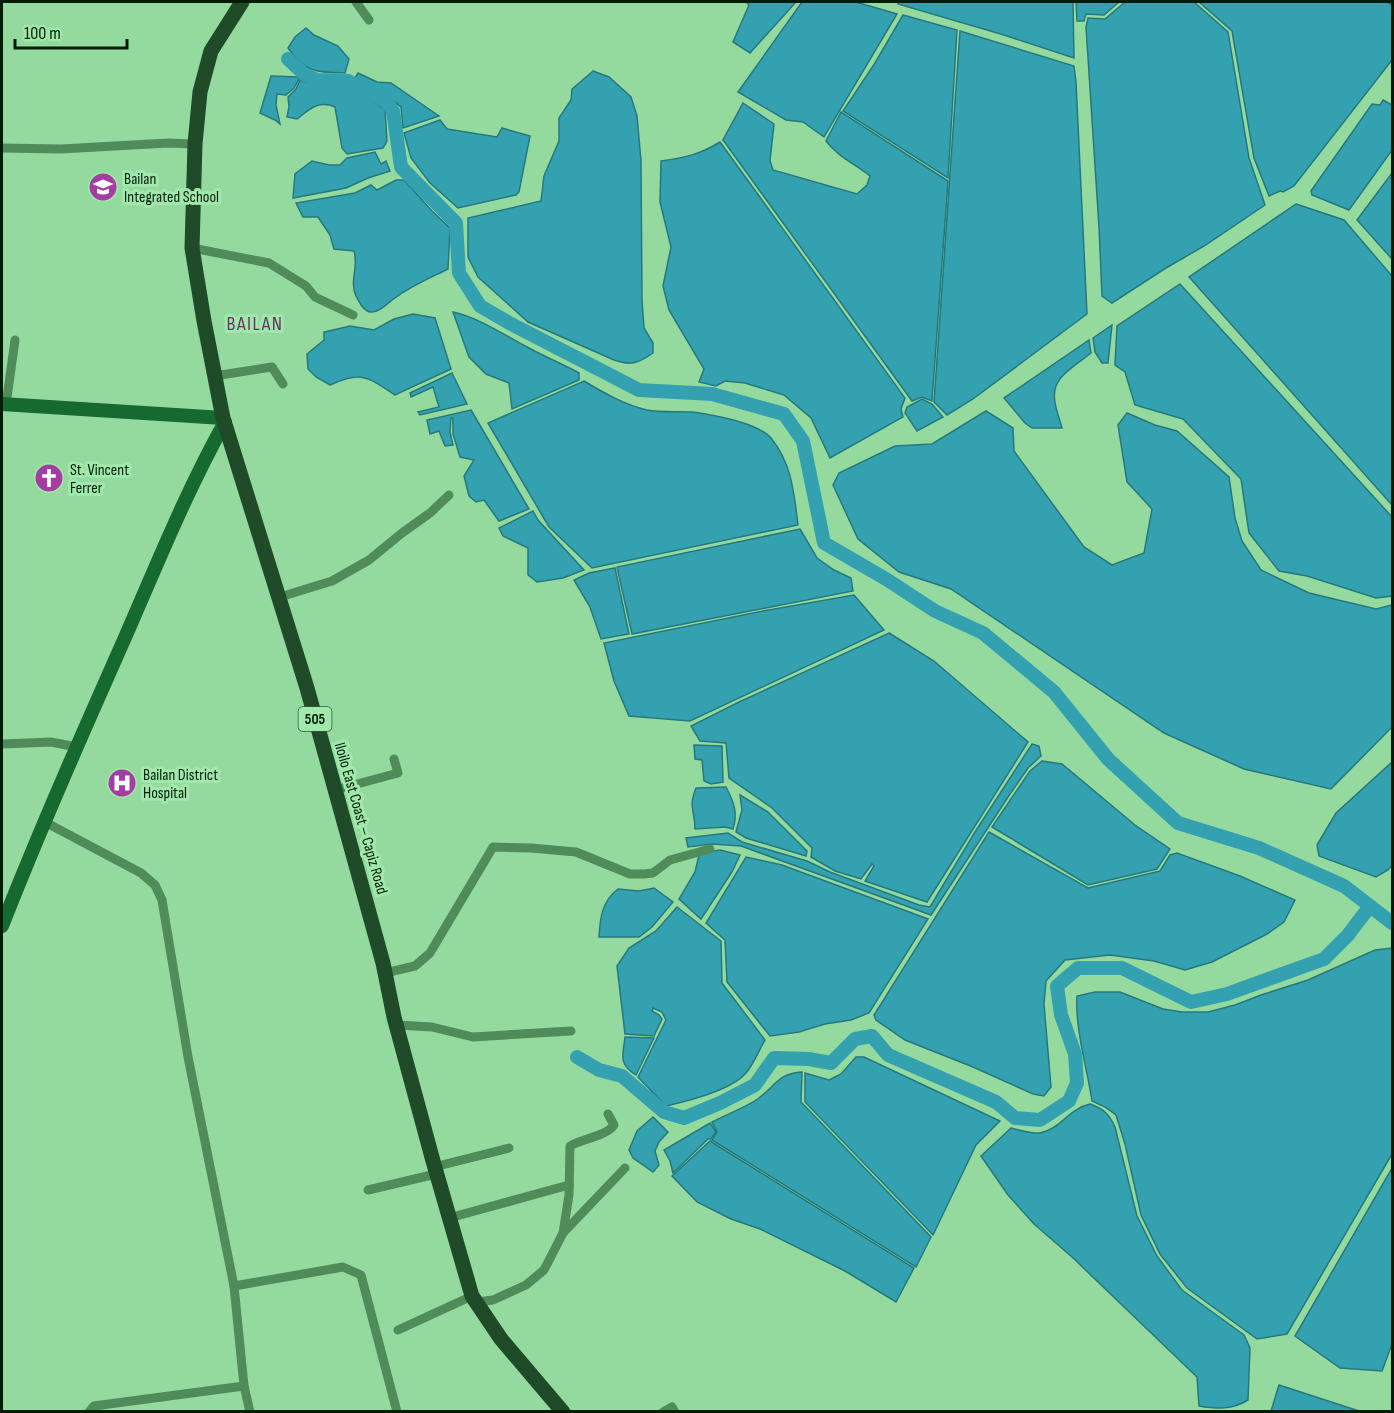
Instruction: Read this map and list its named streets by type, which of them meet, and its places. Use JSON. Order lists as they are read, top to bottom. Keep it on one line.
{"streets":{"main road":["505","Iloilo East Coast – Capiz Road"]},"districts":["BAILAN"],"places":{"school or university":["Bailan Integrated School"],"church":["St. Vincent Ferrer"],"hospital":["Bailan District Hospital"]},"scale_bar":"100 m"}
